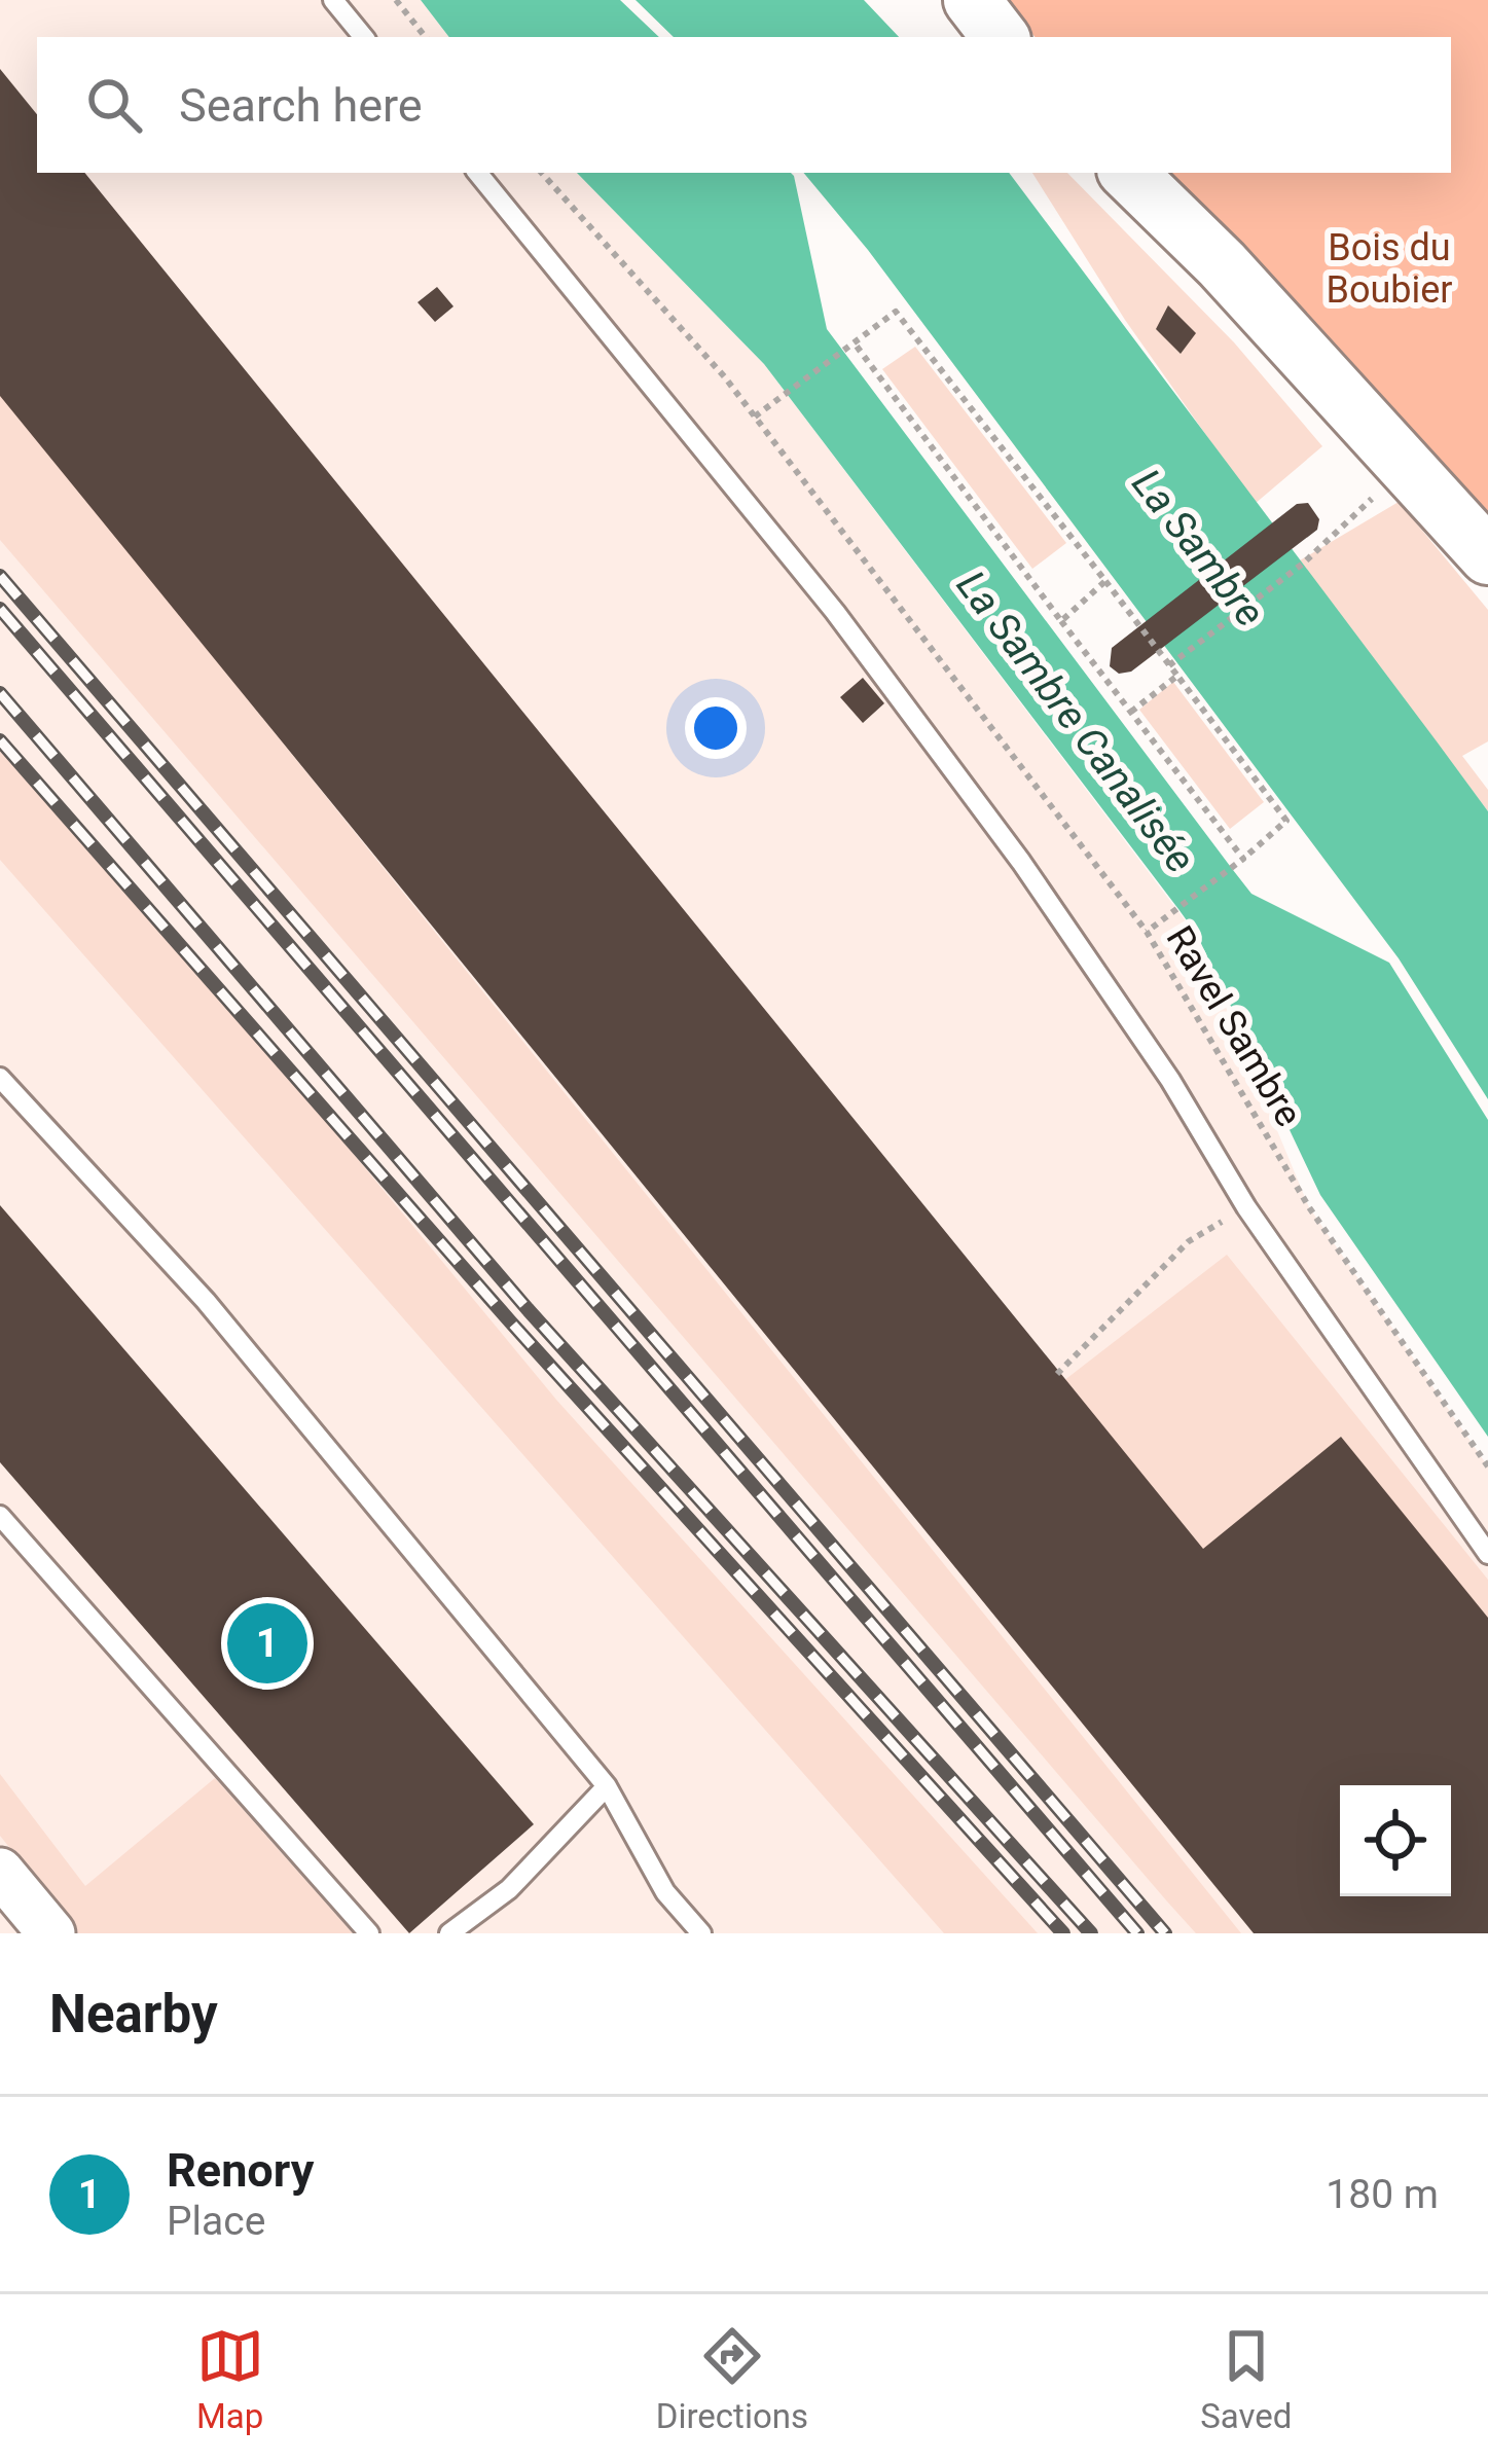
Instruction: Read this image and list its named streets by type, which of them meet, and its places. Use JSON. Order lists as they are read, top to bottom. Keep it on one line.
{"streets":{"path":["Ravel Sambre"]},"water":["La Sambre","La Sambre Canalisée"],"parks":["Bois du Boubier"],"page":{"search":"Search here","pins":"1","heading":"Nearby","list":[{"mark":"1","name":"Renory","note":"Place","value":"180 m"}],"nav":["Map","Directions","Saved"]}}
